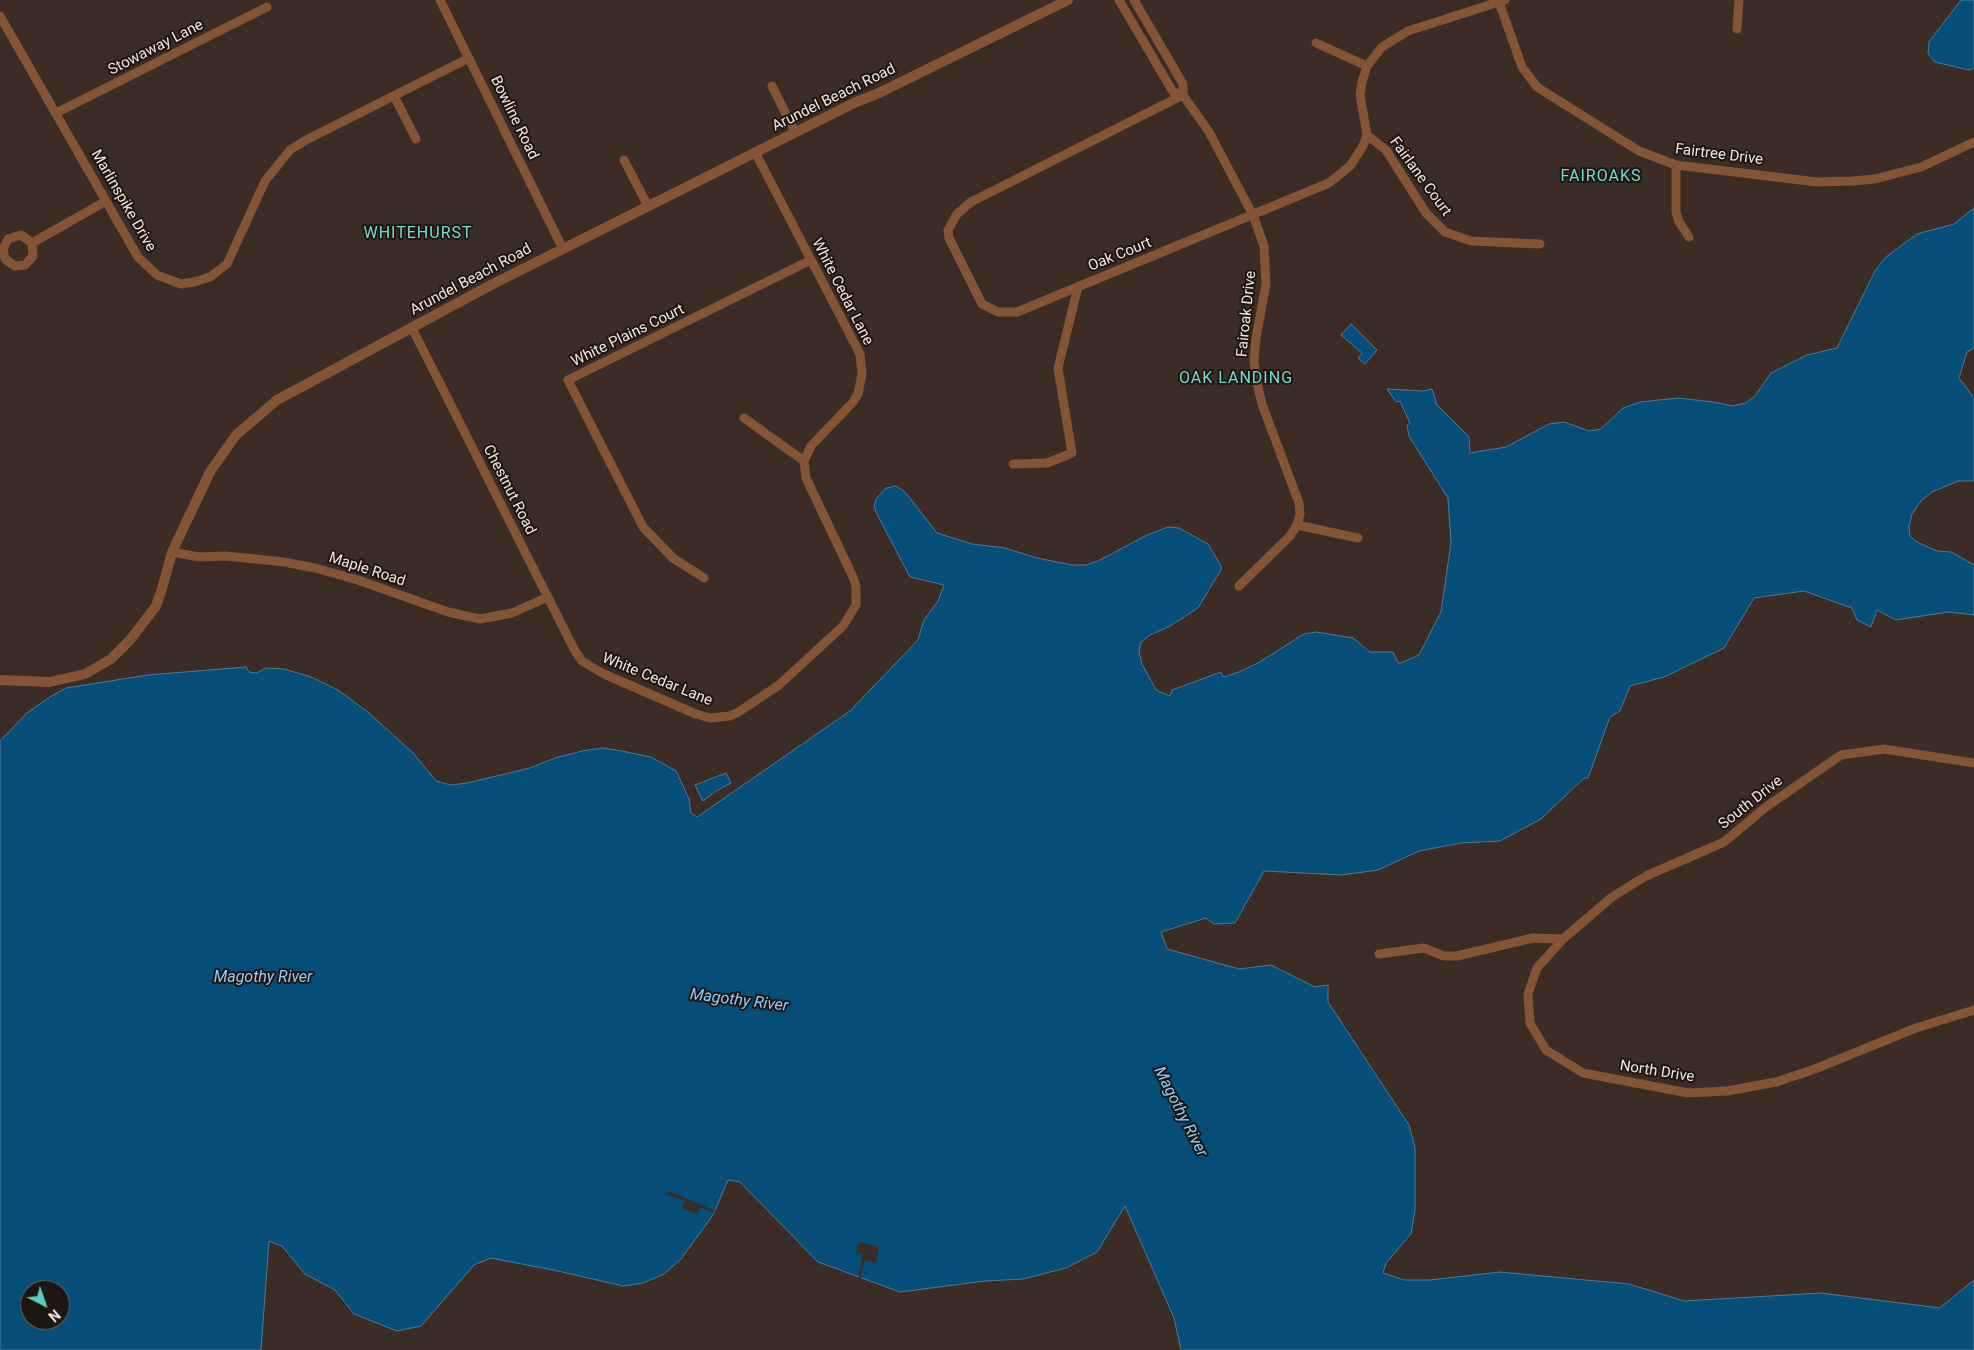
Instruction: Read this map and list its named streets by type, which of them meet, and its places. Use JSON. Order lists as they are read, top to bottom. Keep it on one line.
{"streets":{"street":["Stowaway Lane","Arundel Beach Road","Bowline Road","Fairtree Drive","Fairlane Court","Marlinspike Drive","Oak Court","White Cedar Lane","Fairoak Drive","White Plains Court","Chestnut Road","Maple Road","South Drive","North Drive"]},"crossings":[["Stowaway Lane","Marlinspike Drive"],["Arundel Beach Road","Bowline Road"],["Arundel Beach Road","White Cedar Lane"],["Arundel Beach Road","Chestnut Road"],["Arundel Beach Road","Maple Road"],["Bowline Road","Marlinspike Drive"],["Fairlane Court","Oak Court"],["Oak Court","Fairoak Drive"],["White Cedar Lane","White Plains Court"],["White Cedar Lane","Chestnut Road"],["Chestnut Road","Maple Road"],["South Drive","North Drive"]],"districts":["FAIROAKS","WHITEHURST","OAK LANDING"],"water":["Magothy River"],"north":"bottom right"}
